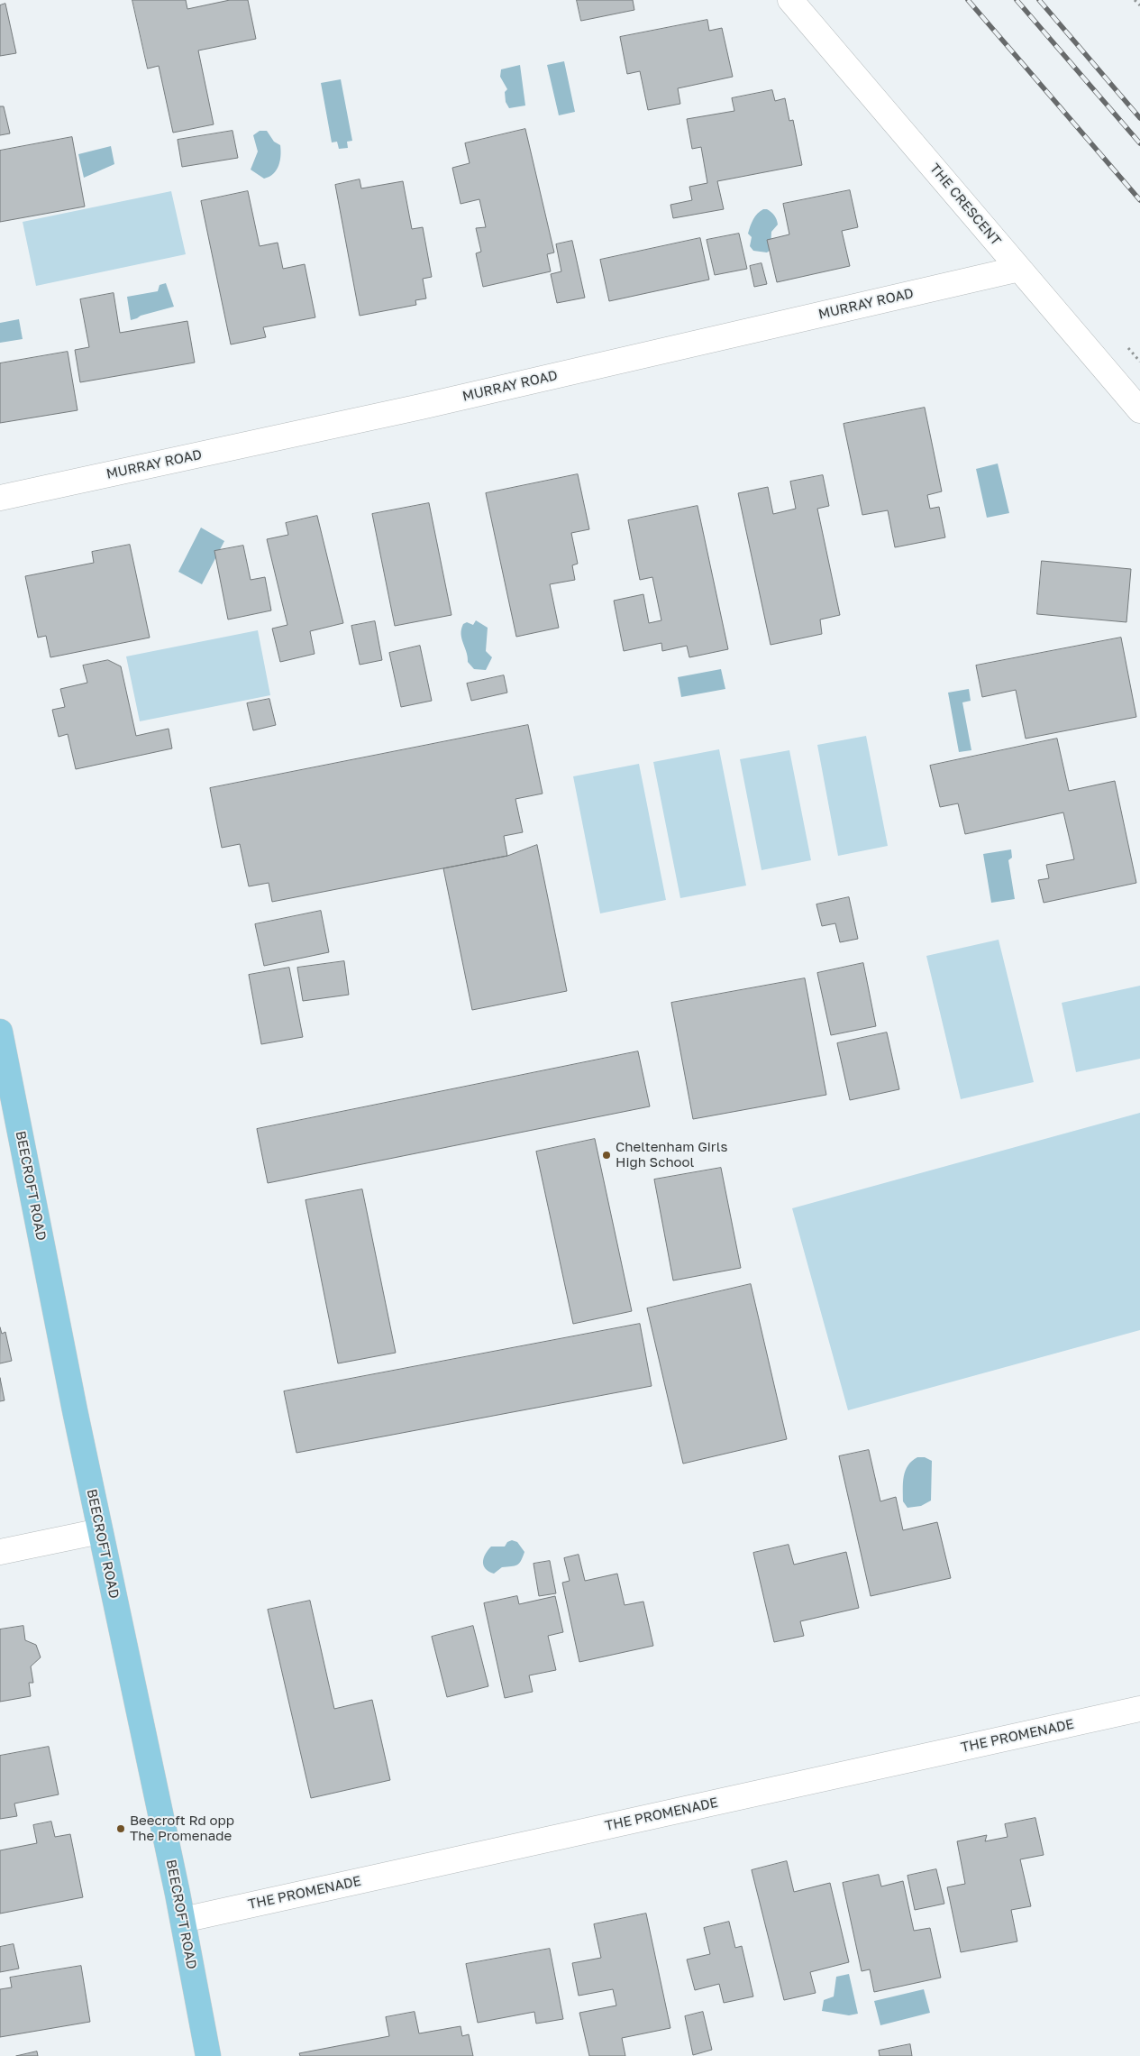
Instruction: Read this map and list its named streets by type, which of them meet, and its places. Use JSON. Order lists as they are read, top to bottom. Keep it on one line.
{"streets":{"main road":["BEECROFT ROAD"],"street":["THE CRESCENT","MURRAY ROAD","THE PROMENADE"]},"crossings":[["THE CRESCENT","MURRAY ROAD"],["BEECROFT ROAD","THE PROMENADE"]],"places":["Cheltenham Girls High School","Beecroft Rd opp The Promenade"]}
